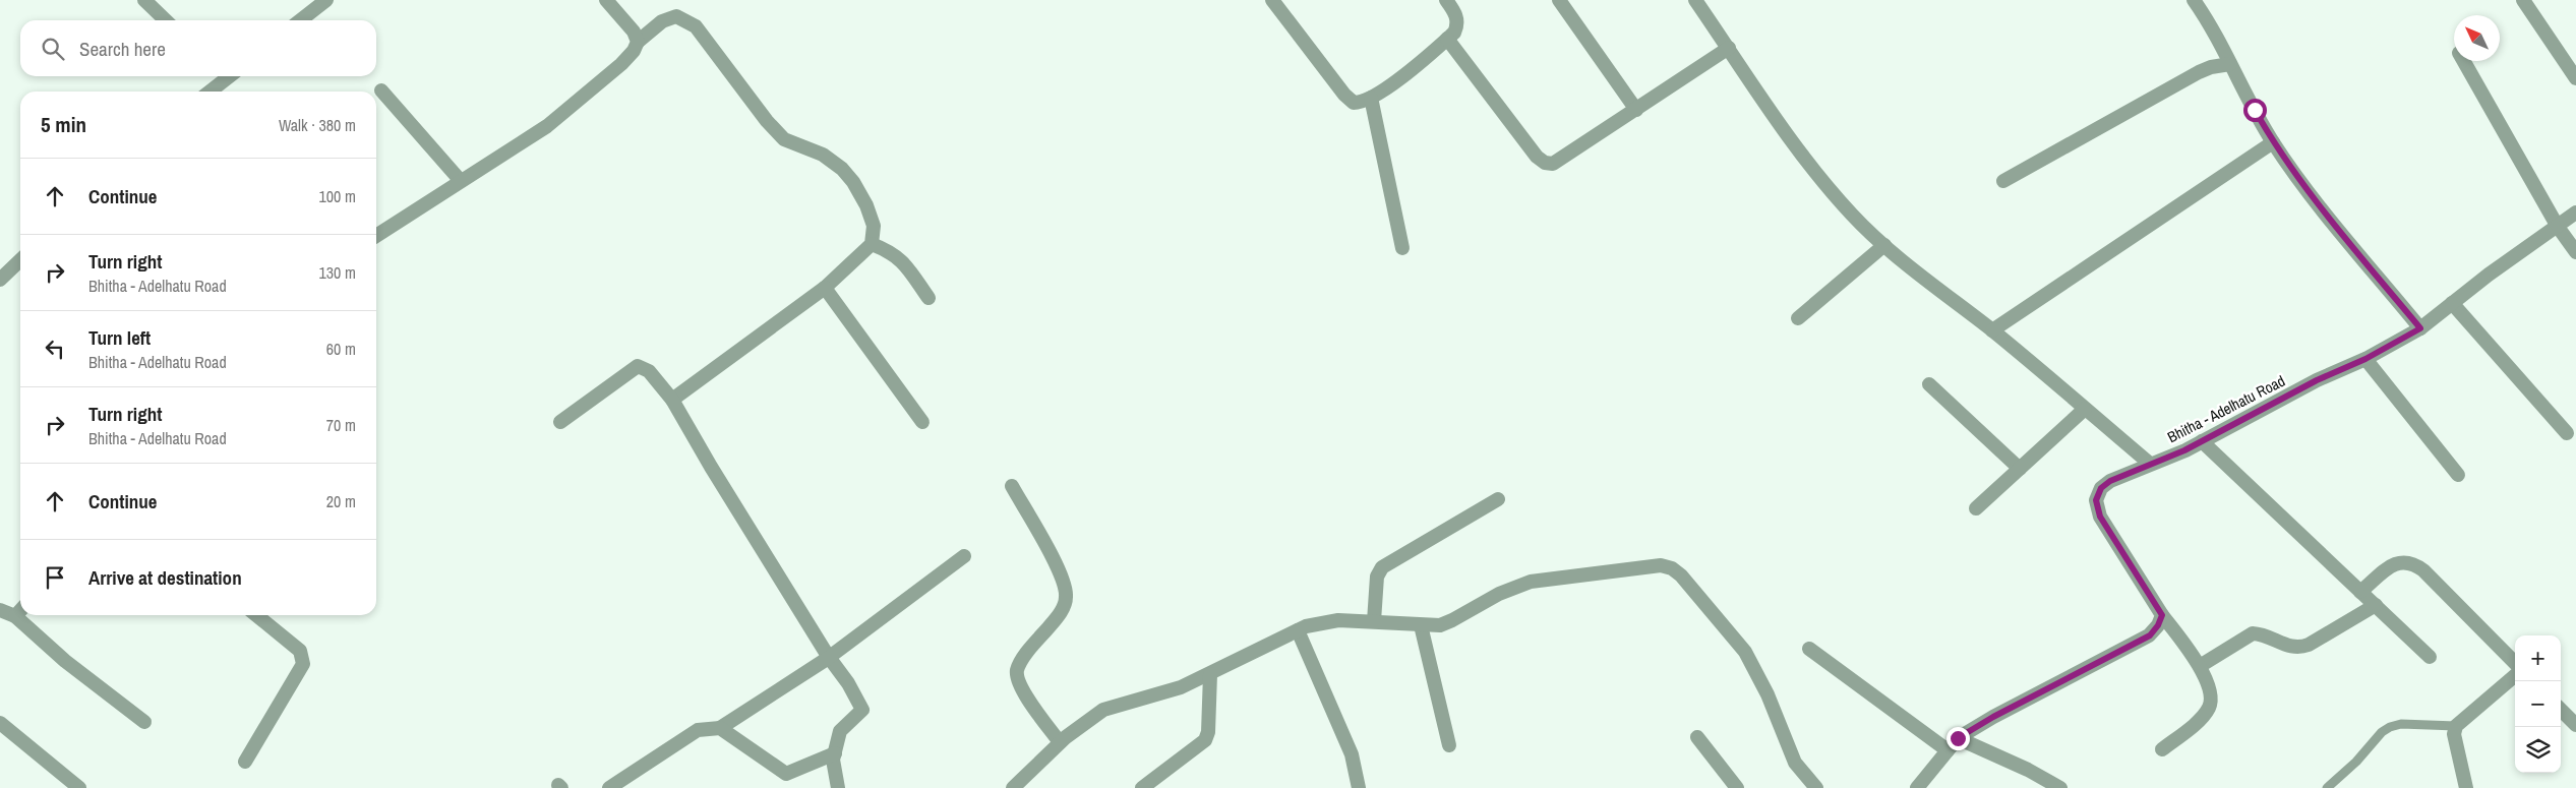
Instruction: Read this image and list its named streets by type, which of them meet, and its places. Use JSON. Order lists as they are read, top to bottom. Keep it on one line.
{"streets":{"street":["Bhitha - Adelhatu Road"]},"north":"top left","page":{"search":"Search here","heading":["5 min","Walk · 380 m"],"list":[["Continue","100 m"],["Turn right","Bhitha - Adelhatu Road","130 m"],["Turn left","Bhitha - Adelhatu Road","60 m"],["Turn right","Bhitha - Adelhatu Road","70 m"],["Continue","20 m"],"Arrive at destination"],"map_buttons":["+","−"]}}
